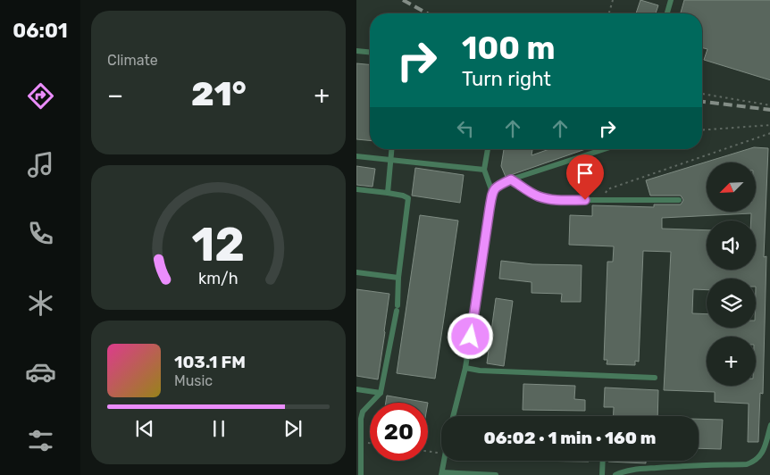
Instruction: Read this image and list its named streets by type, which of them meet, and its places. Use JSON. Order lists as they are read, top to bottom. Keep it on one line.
{"north":"bottom left","page":{"tabs":"06:01","tile":"Climate","turn":["100 m","Turn right"],"heat":["−","21°","+"],"map_buttons":"+","song":["103.1 FM","Music"],"limit":"20","trip":"06:02 · 1 min · 160 m","gauge":["12","km/h"]}}
